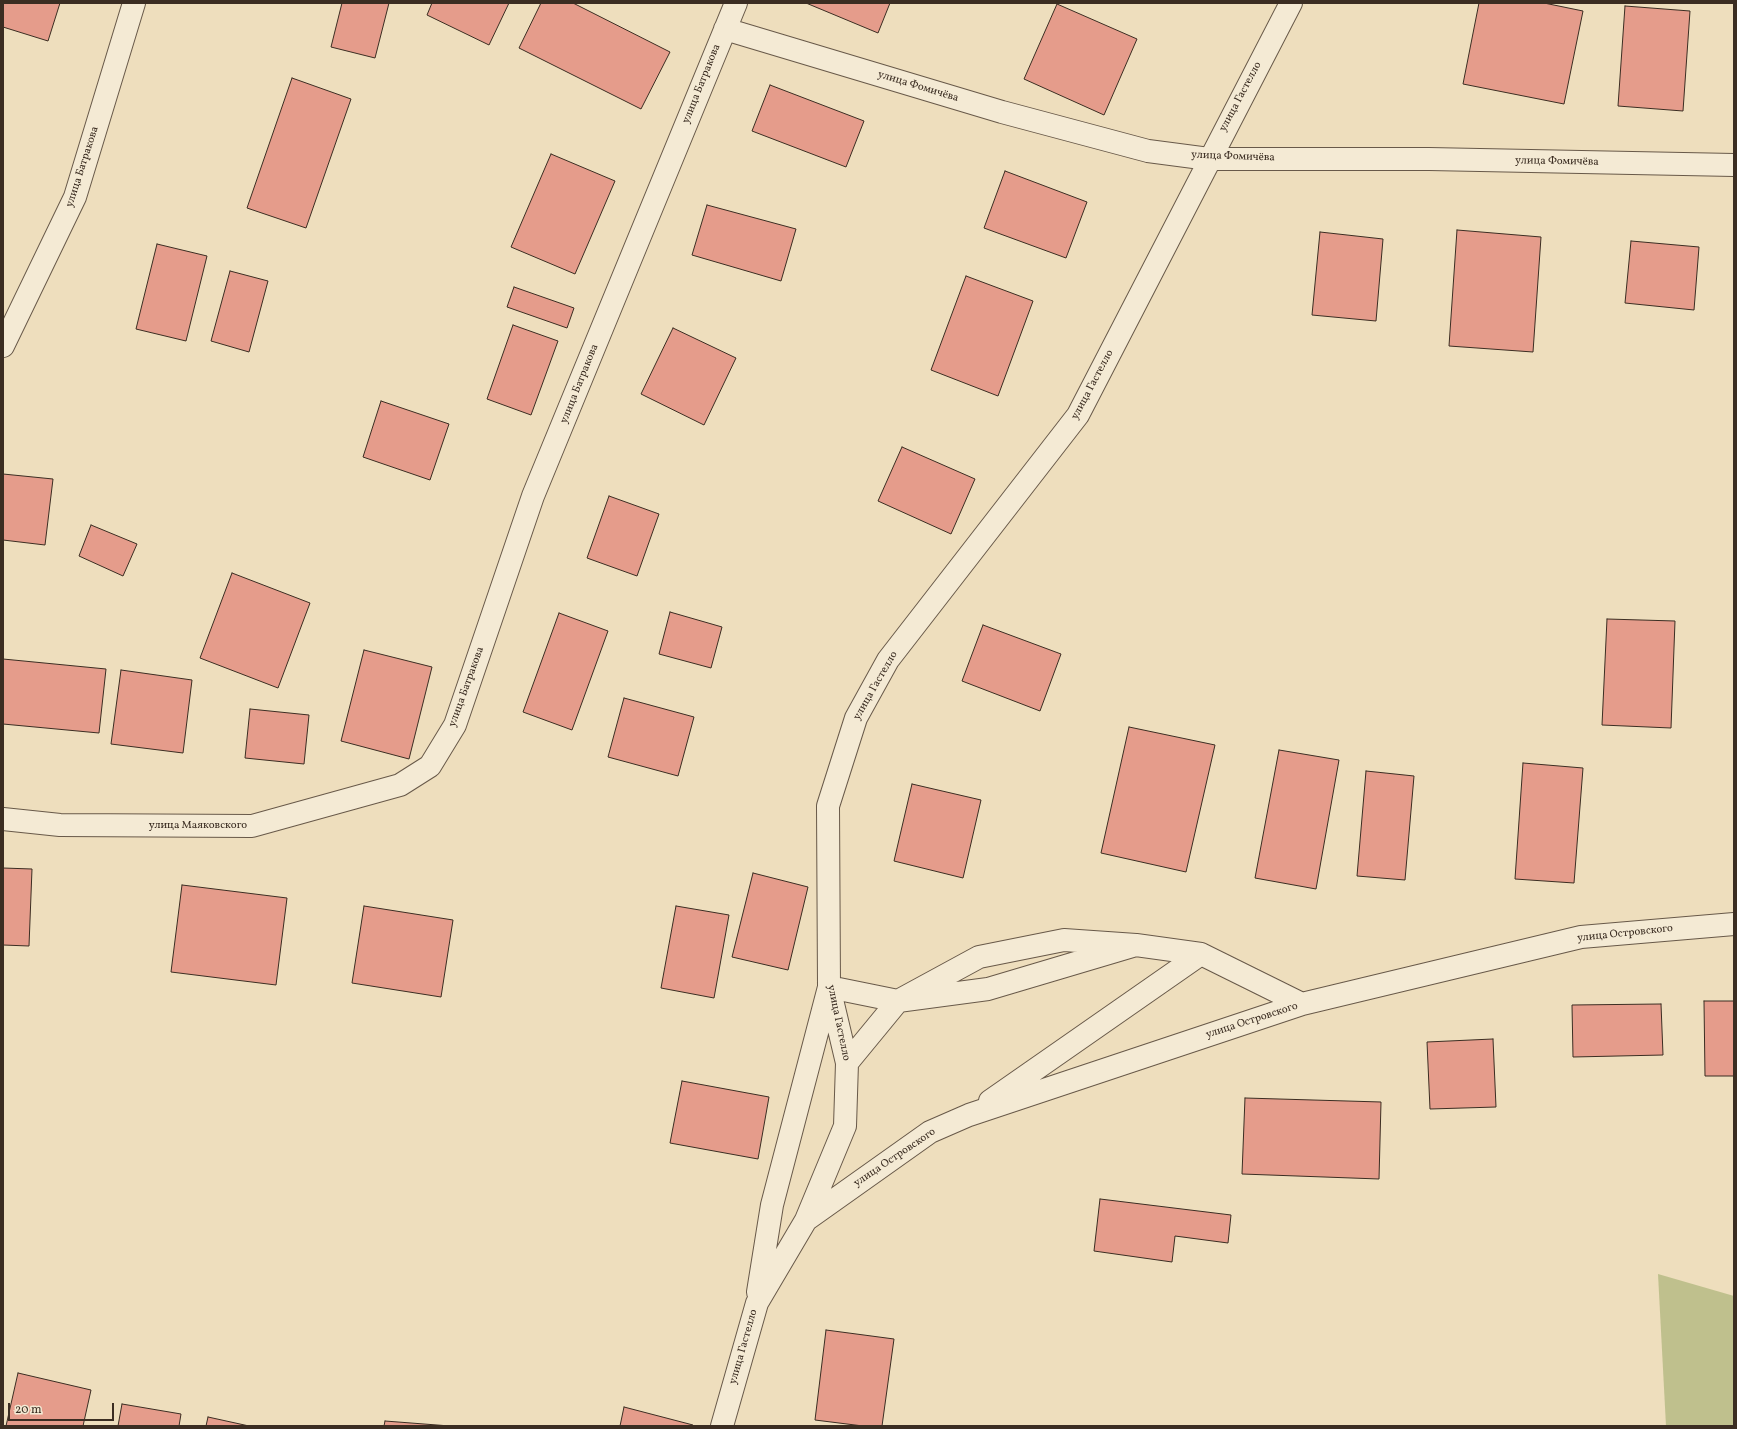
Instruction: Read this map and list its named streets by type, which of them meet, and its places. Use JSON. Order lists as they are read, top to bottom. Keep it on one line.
{"streets":{"street":["улица Батракова","улица Фомичёва","улица Гастелло","улица Маяковского","улица Островского"]},"crossings":[["улица Батракова","улица Фомичёва"],["улица Батракова","улица Маяковского"],["улица Фомичёва","улица Гастелло"],["улица Гастелло","улица Островского"]],"scale_bar":"20 m"}
